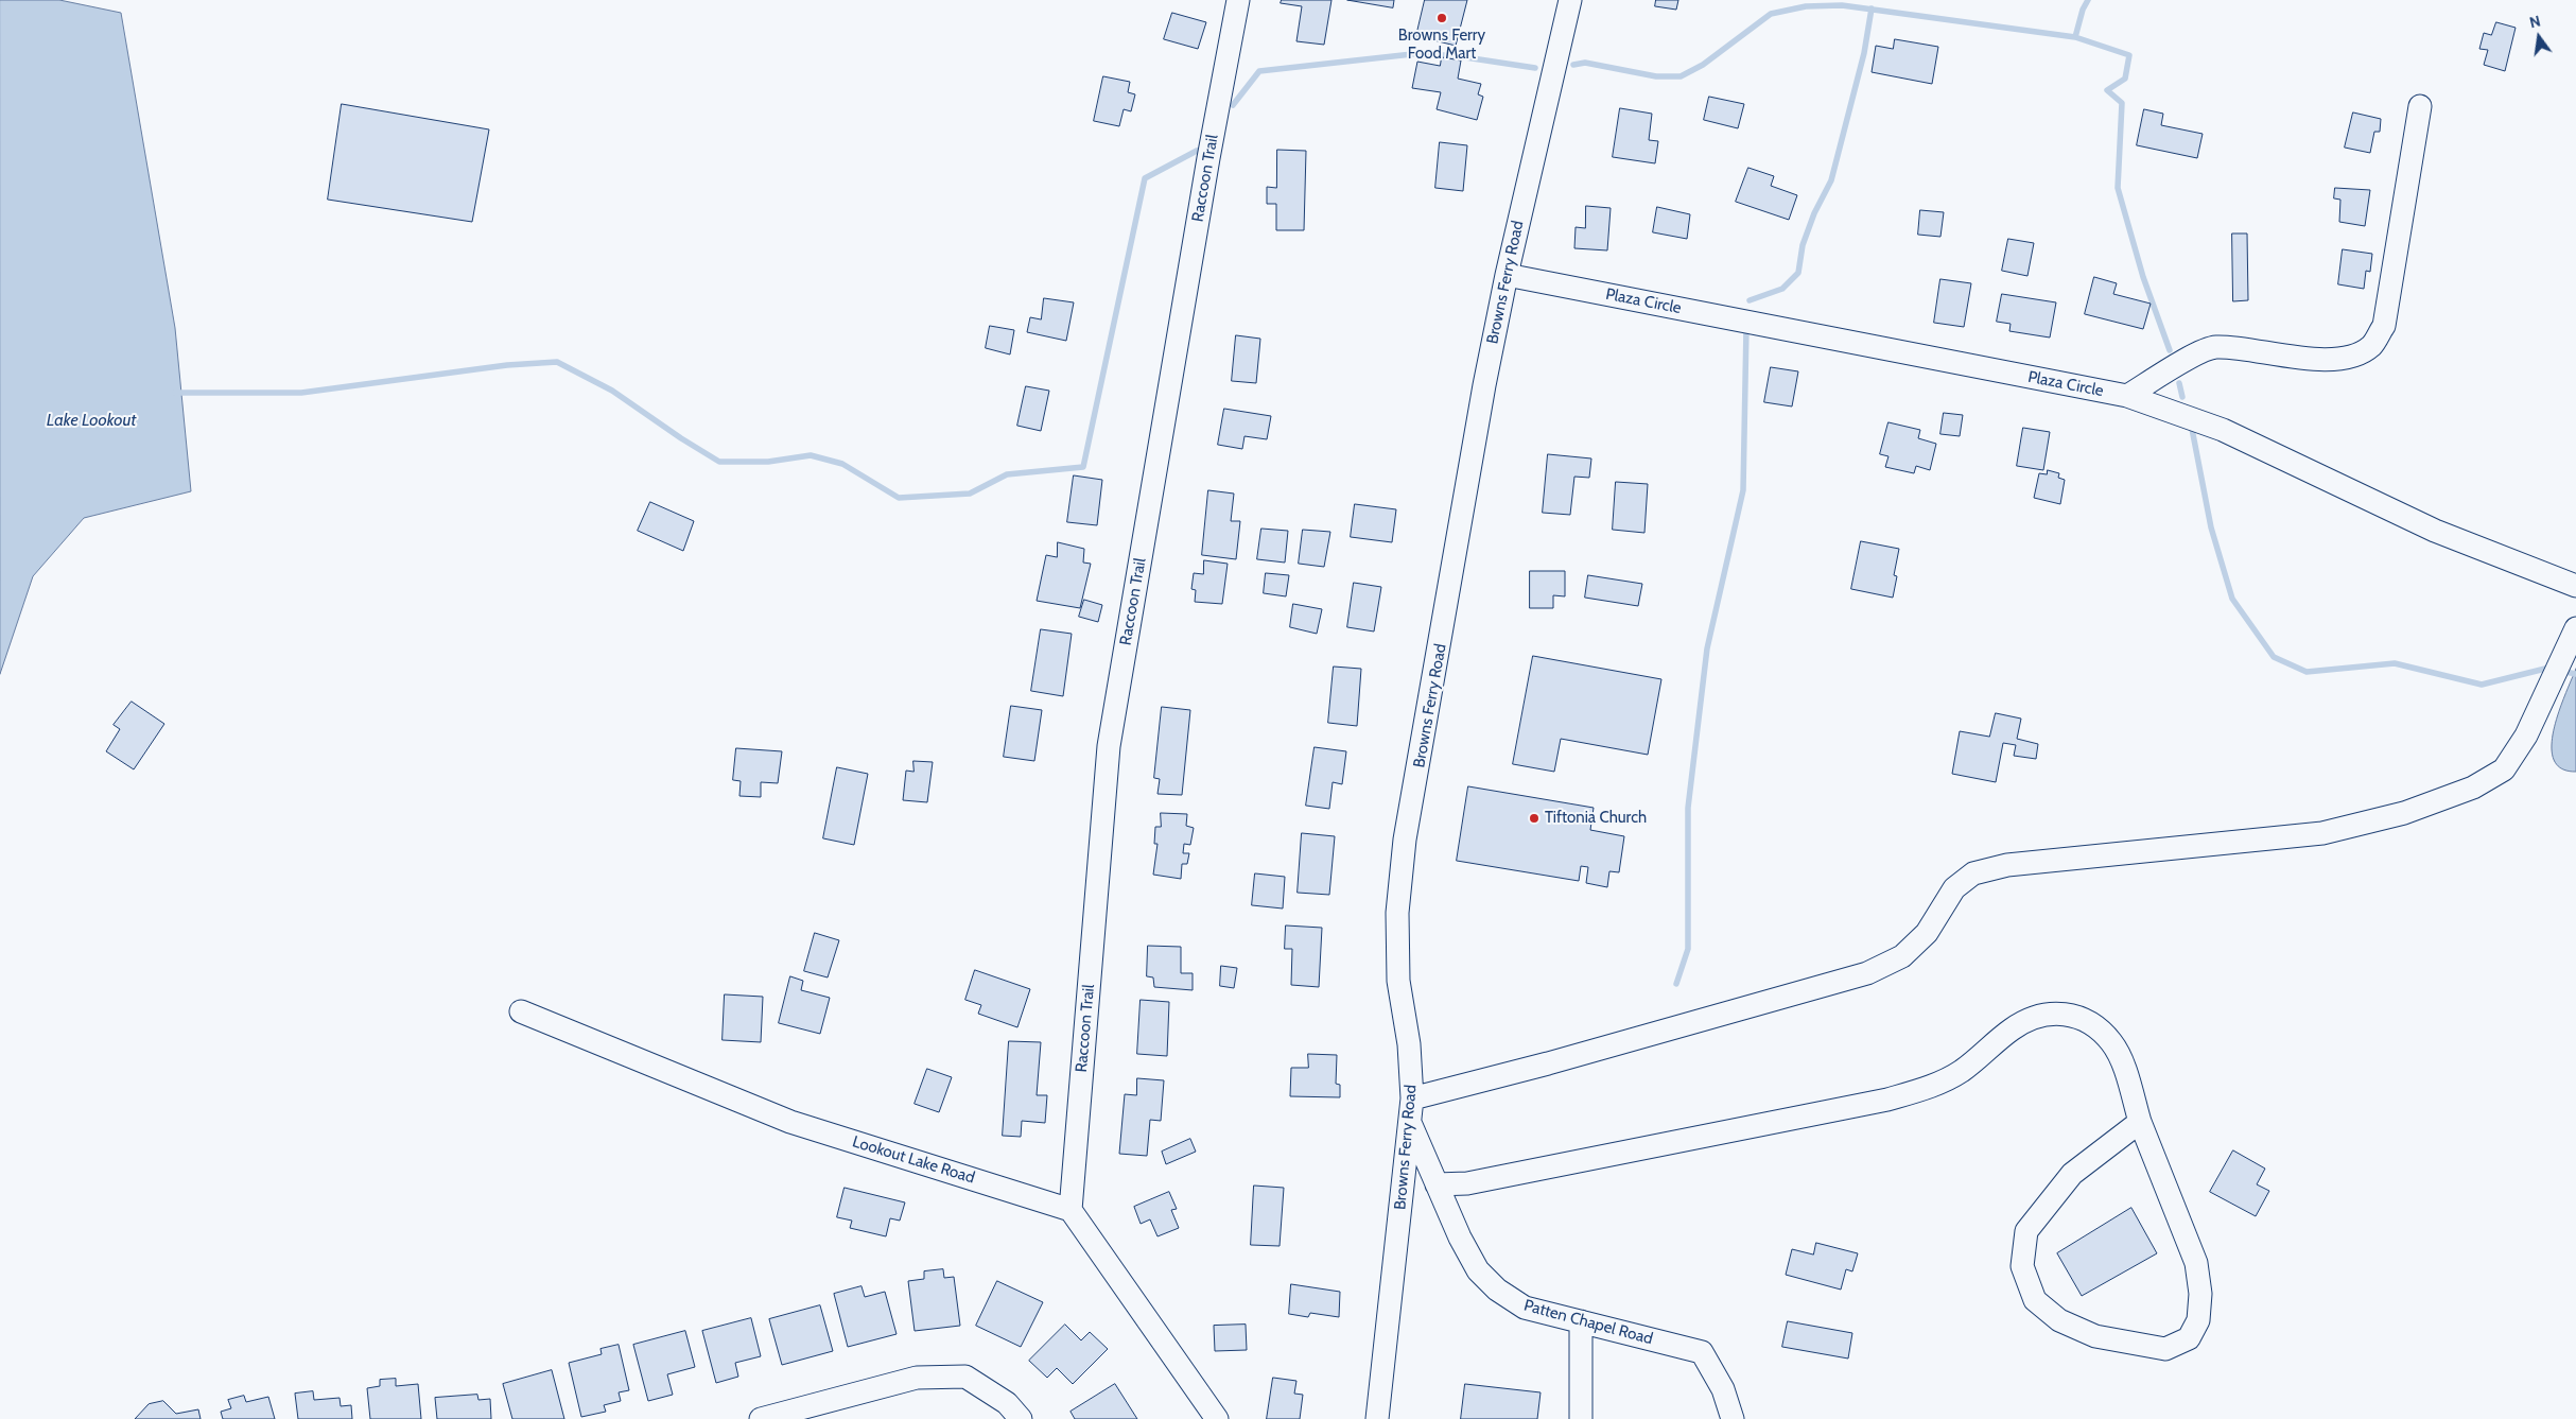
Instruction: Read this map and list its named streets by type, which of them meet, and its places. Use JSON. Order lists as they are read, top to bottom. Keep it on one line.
{"streets":{"street":["Raccoon Trail","Browns Ferry Road","Plaza Circle","Lookout Lake Road","Patten Chapel Road"]},"crossings":[["Raccoon Trail","Lookout Lake Road"],["Browns Ferry Road","Plaza Circle"],["Browns Ferry Road","Patten Chapel Road"]],"water":["Lake Lookout"],"places":["Browns Ferry Food Mart","Tiftonia Church"],"north":"top"}
